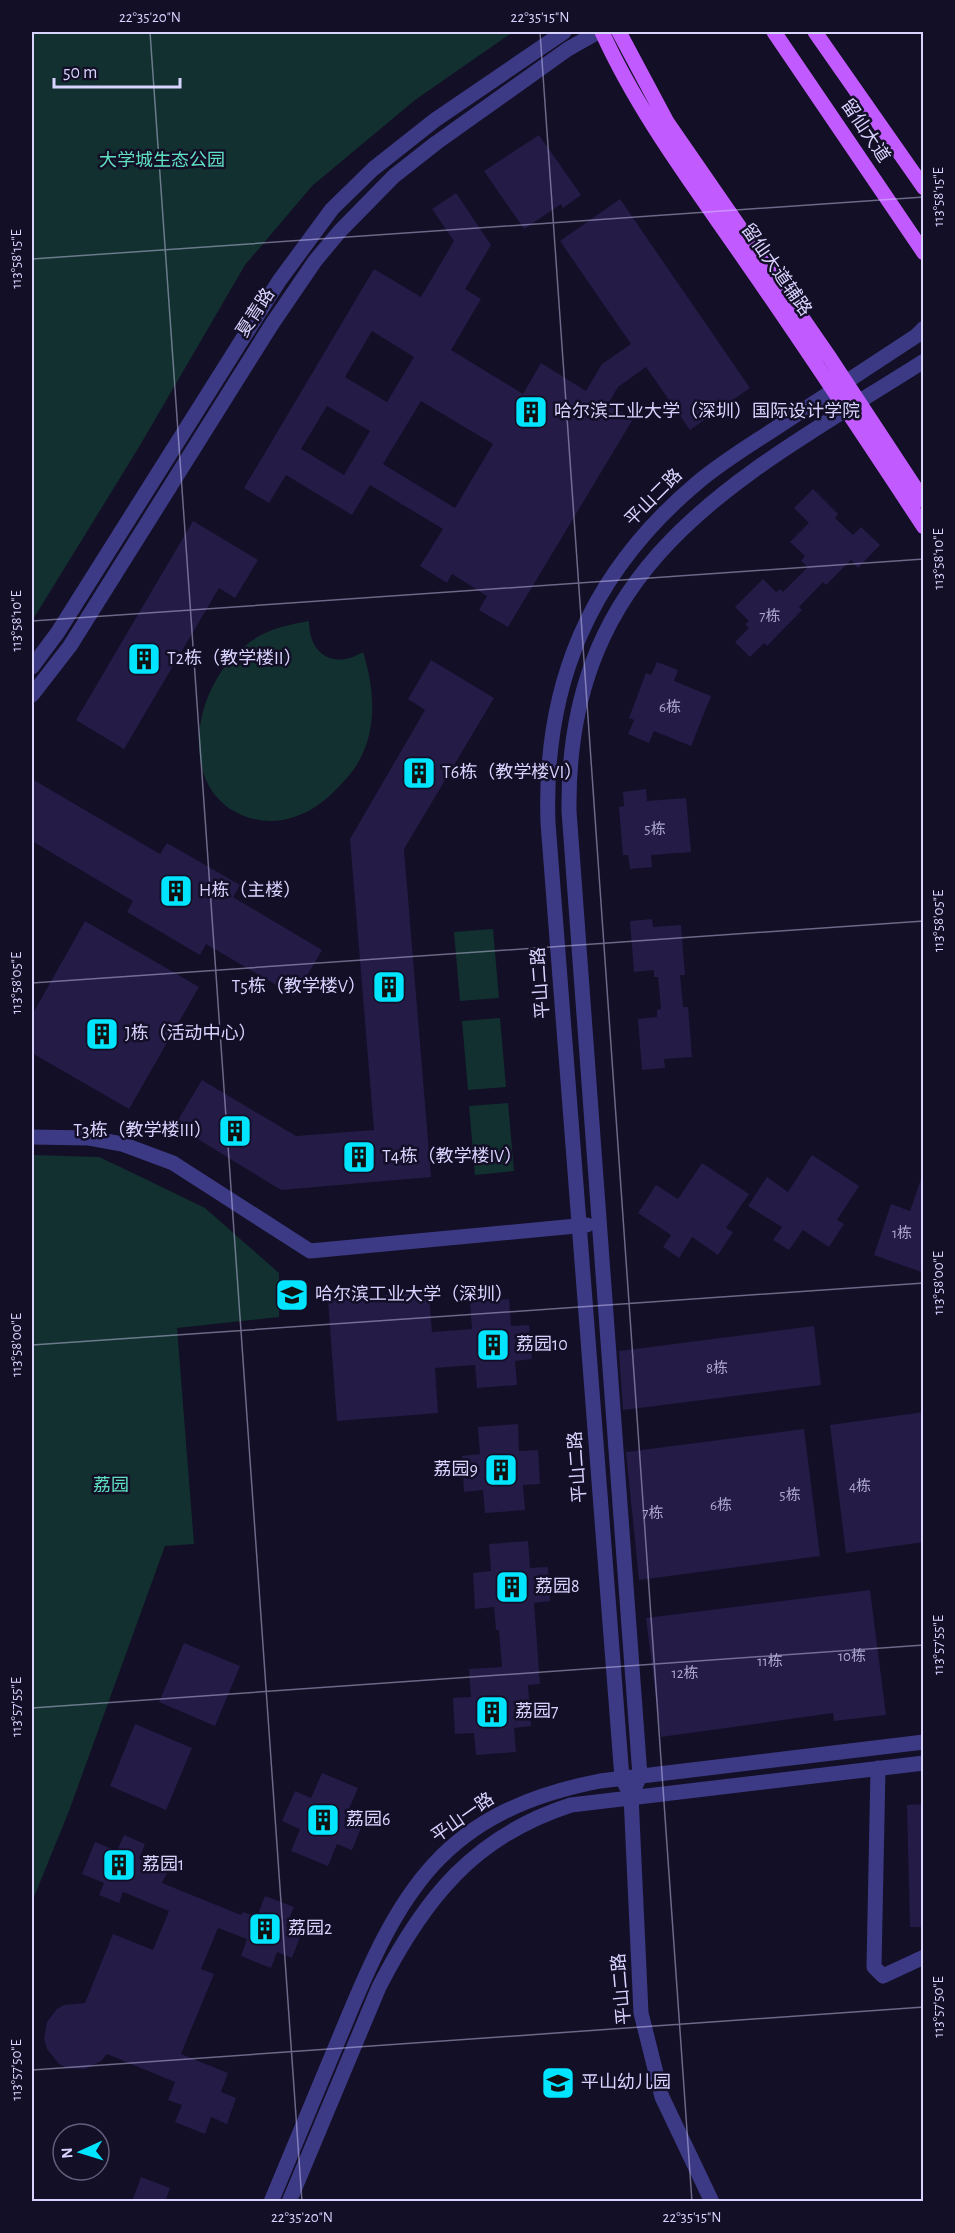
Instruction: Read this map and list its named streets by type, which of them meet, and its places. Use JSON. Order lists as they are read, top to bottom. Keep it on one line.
{"streets":{"main road":["留仙大道","留仙大道辅路"],"street":["夏青路","平山二路","平山一路"]},"crossings":[["留仙大道辅路","夏青路"],["留仙大道辅路","平山二路"],["平山二路","平山一路"]],"parks":["大学城生态公园","荔园"],"places":{"building":["哈尔滨工业大学（深圳）国际设计学院","T2栋（教学楼II）","T6栋（教学楼VI）","H栋（主楼）","T5栋（教学楼V）","J栋（活动中心）","T3栋（教学楼III）","T4栋（教学楼IV）","荔园10","荔园9","荔园8","荔园7","荔园6","荔园1","荔园2"],"school or university":["哈尔滨工业大学（深圳）","平山幼儿园"]},"house_numbers":["7栋","6栋","5栋","1栋","8栋","4栋","5栋","6栋","7栋","10栋","11栋","12栋"],"scale_bar":"50 m","north":"left","coordinates":["22°35'20\"N","22°35'15\"N","113°58'15\"E","113°58'10\"E","113°58'05\"E","113°58'00\"E","113°57'55\"E","113°57'50\"E"]}
